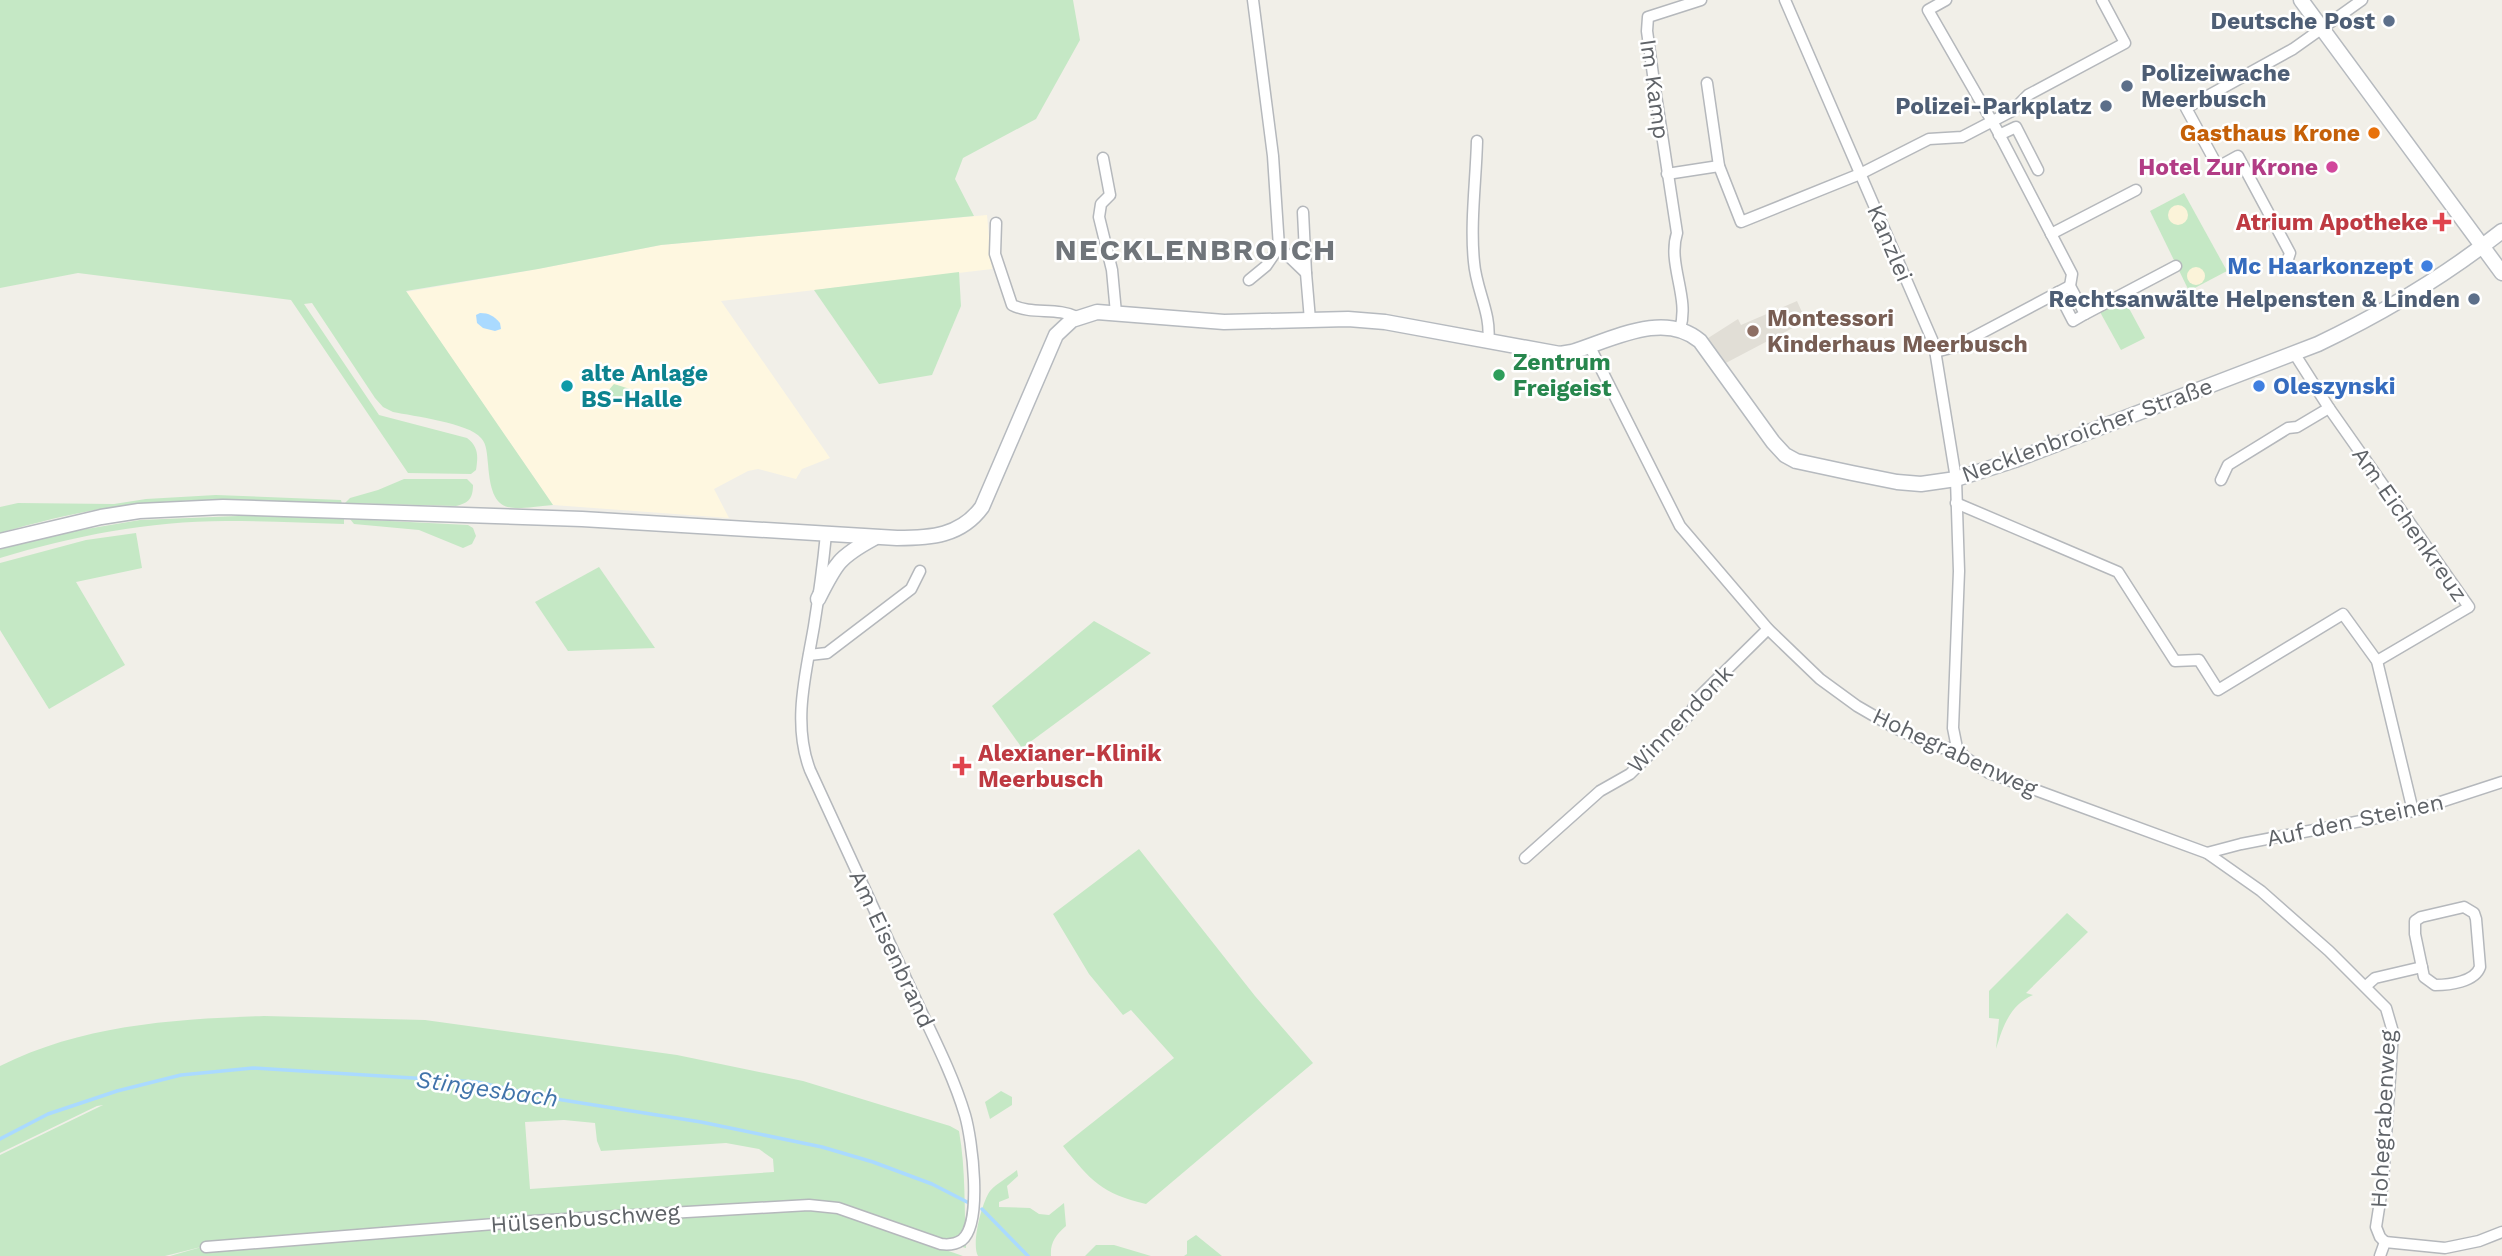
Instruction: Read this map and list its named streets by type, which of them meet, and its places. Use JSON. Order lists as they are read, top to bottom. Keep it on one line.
{"streets":{"main road":["Necklenbroicher Straße"],"street":["Im Kamp","Kanzlei","Am Eichenkreuz","Winnendonk","Hohegrabenweg","Auf den Steinen","Am Eisenbrand","Hülsenbuschweg"]},"crossings":[["Im Kamp","Necklenbroicher Straße"],["Kanzlei","Necklenbroicher Straße"],["Kanzlei","Hohegrabenweg"],["Necklenbroicher Straße","Am Eichenkreuz"],["Winnendonk","Hohegrabenweg"],["Hohegrabenweg","Auf den Steinen"],["Am Eisenbrand","Hülsenbuschweg"]],"districts":["NECKLENBROICH"],"water":["Stingesbach"],"places":{"other":["Deutsche Post","Polizeiwache Meerbusch","Polizei-Parkplatz","Gasthaus Krone","Hotel Zur Krone","Mc Haarkonzept","Rechtsanwälte Helpensten & Linden","Montessori Kinderhaus Meerbusch","Zentrum Freigeist","alte Anlage BS-Halle","Oleszynski"],"health":["Atrium Apotheke","Alexianer-Klinik Meerbusch"]}}
